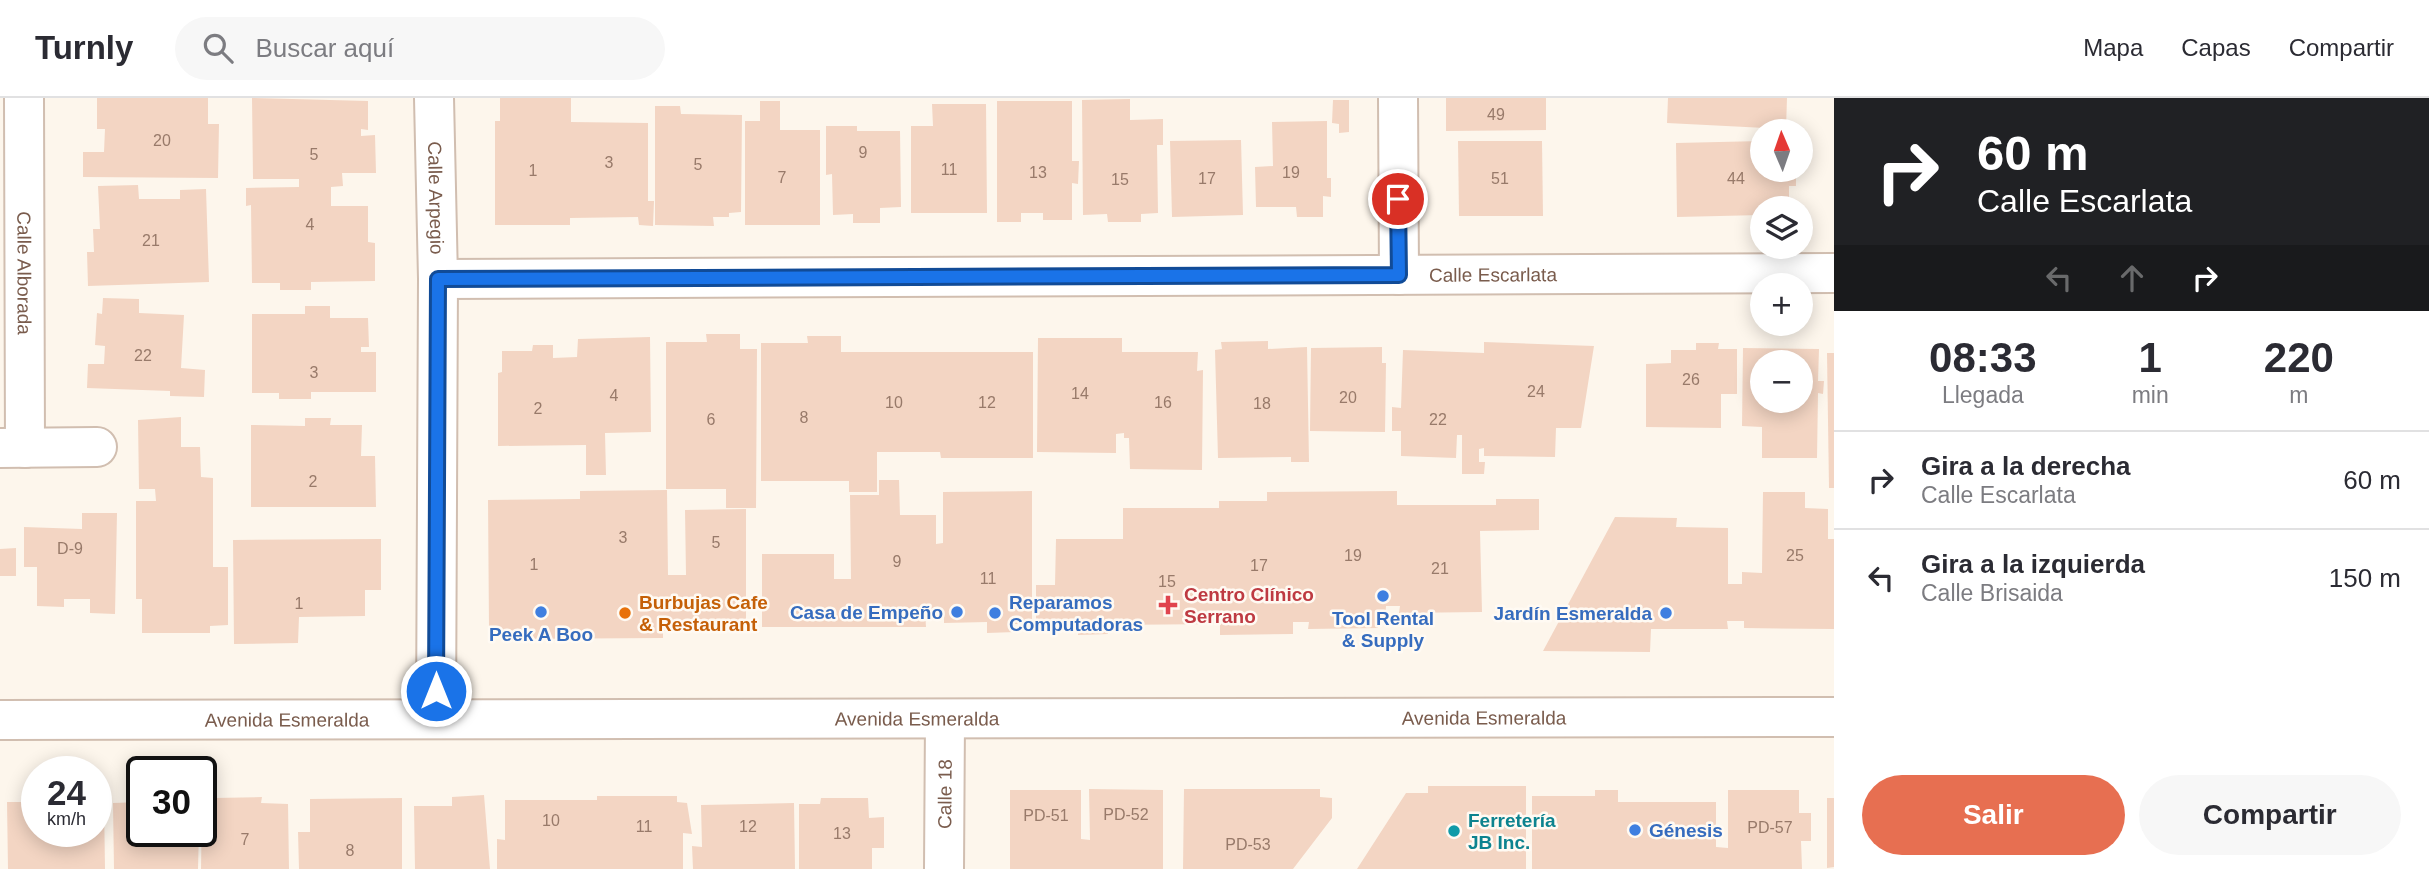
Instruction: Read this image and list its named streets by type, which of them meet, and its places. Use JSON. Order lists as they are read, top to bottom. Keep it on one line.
{"streets":{"street":["Calle Arpegio","Calle Alborada","Calle Escarlata","Avenida Esmeralda","Calle 18"]},"crossings":[["Calle Arpegio","Calle Escarlata"],["Calle Arpegio","Avenida Esmeralda"],["Avenida Esmeralda","Calle 18"]],"places":{"other":["Tool Rental & Supply","Peek A Boo","Casa de Empeño","Burbujas Cafe & Restaurant","Reparamos Computadoras","Jardín Esmeralda","Génesis","Ferretería JB Inc."],"health":["Centro Clínico Serrano"]},"house_numbers":["49","20","9","5","3","5","11","1","13","19","7","17","51","44","15","4","21","22","3","26","24","14","4","20","10","12","16","18","2","8","6","22","2","3","5","D-9","19","25","9","1","17","21","11","15","1","PD-52","PD-51","10","11","12","PD-57","13","7","PD-53","8"],"north":"top","page":{"header":"Turnly","search":"Buscar aquí","nav":["Mapa","Capas","Compartir"],"turn":["60 m","Calle Escarlata"],"map_buttons":["+","−"],"eta":["08:33","Llegada","1","min","220","m"],"list":[{"name":"Gira a la derecha","note":"Calle Escarlata","value":"60 m"},{"name":"Gira a la izquierda","note":"Calle Brisaida","value":"150 m"}],"speed":"24 km/h","limit":"30","buttons":["Salir","Compartir"]}}
